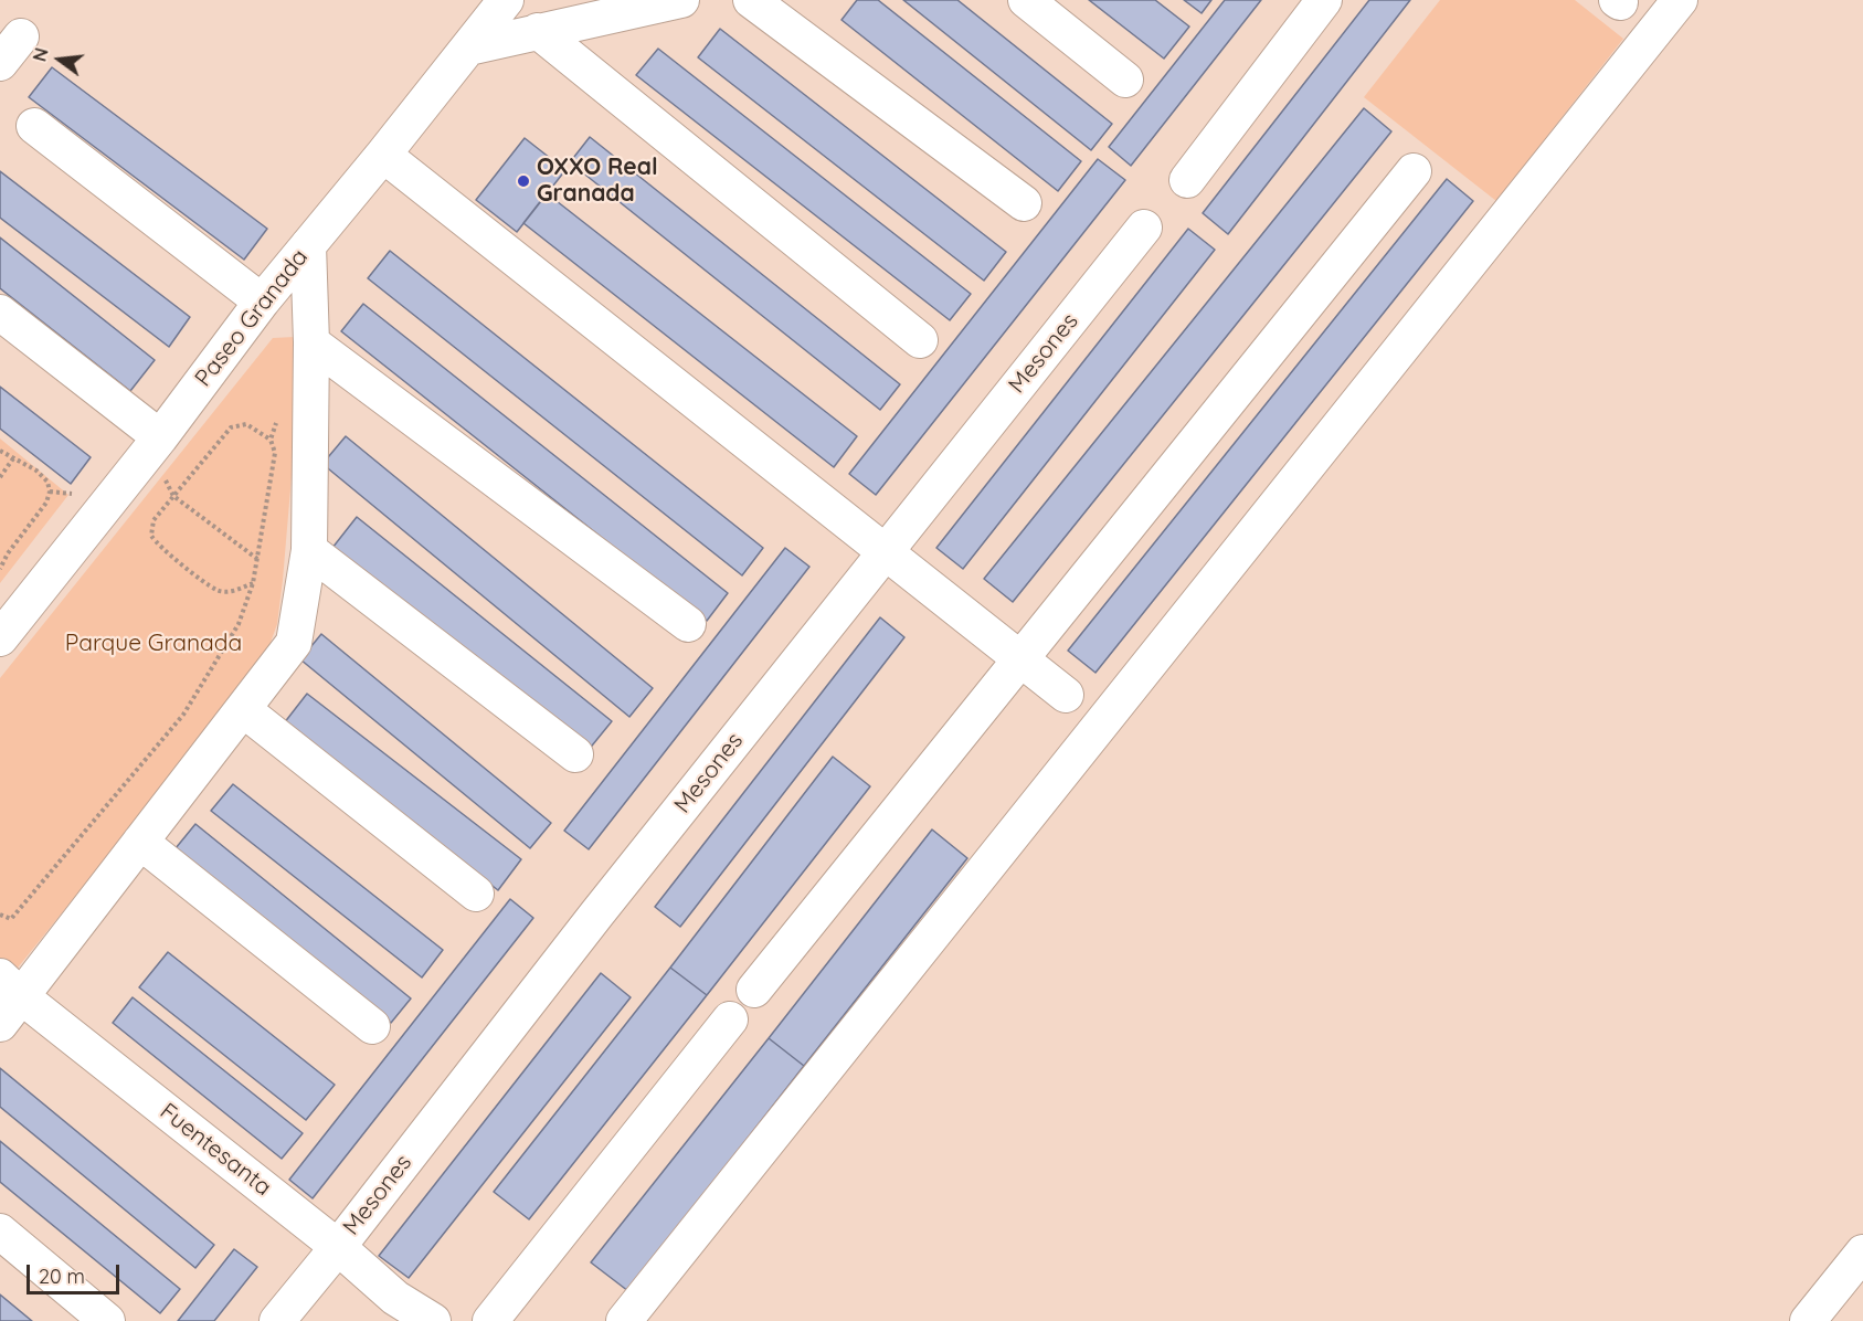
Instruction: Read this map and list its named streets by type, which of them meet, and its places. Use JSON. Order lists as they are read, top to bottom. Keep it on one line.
{"streets":{"street":["Paseo Granada","Mesones","Fuentesanta"]},"crossings":[["Mesones","Fuentesanta"]],"parks":["Parque Granada"],"places":["OXXO Real Granada"],"scale_bar":"20 m","north":"left"}
